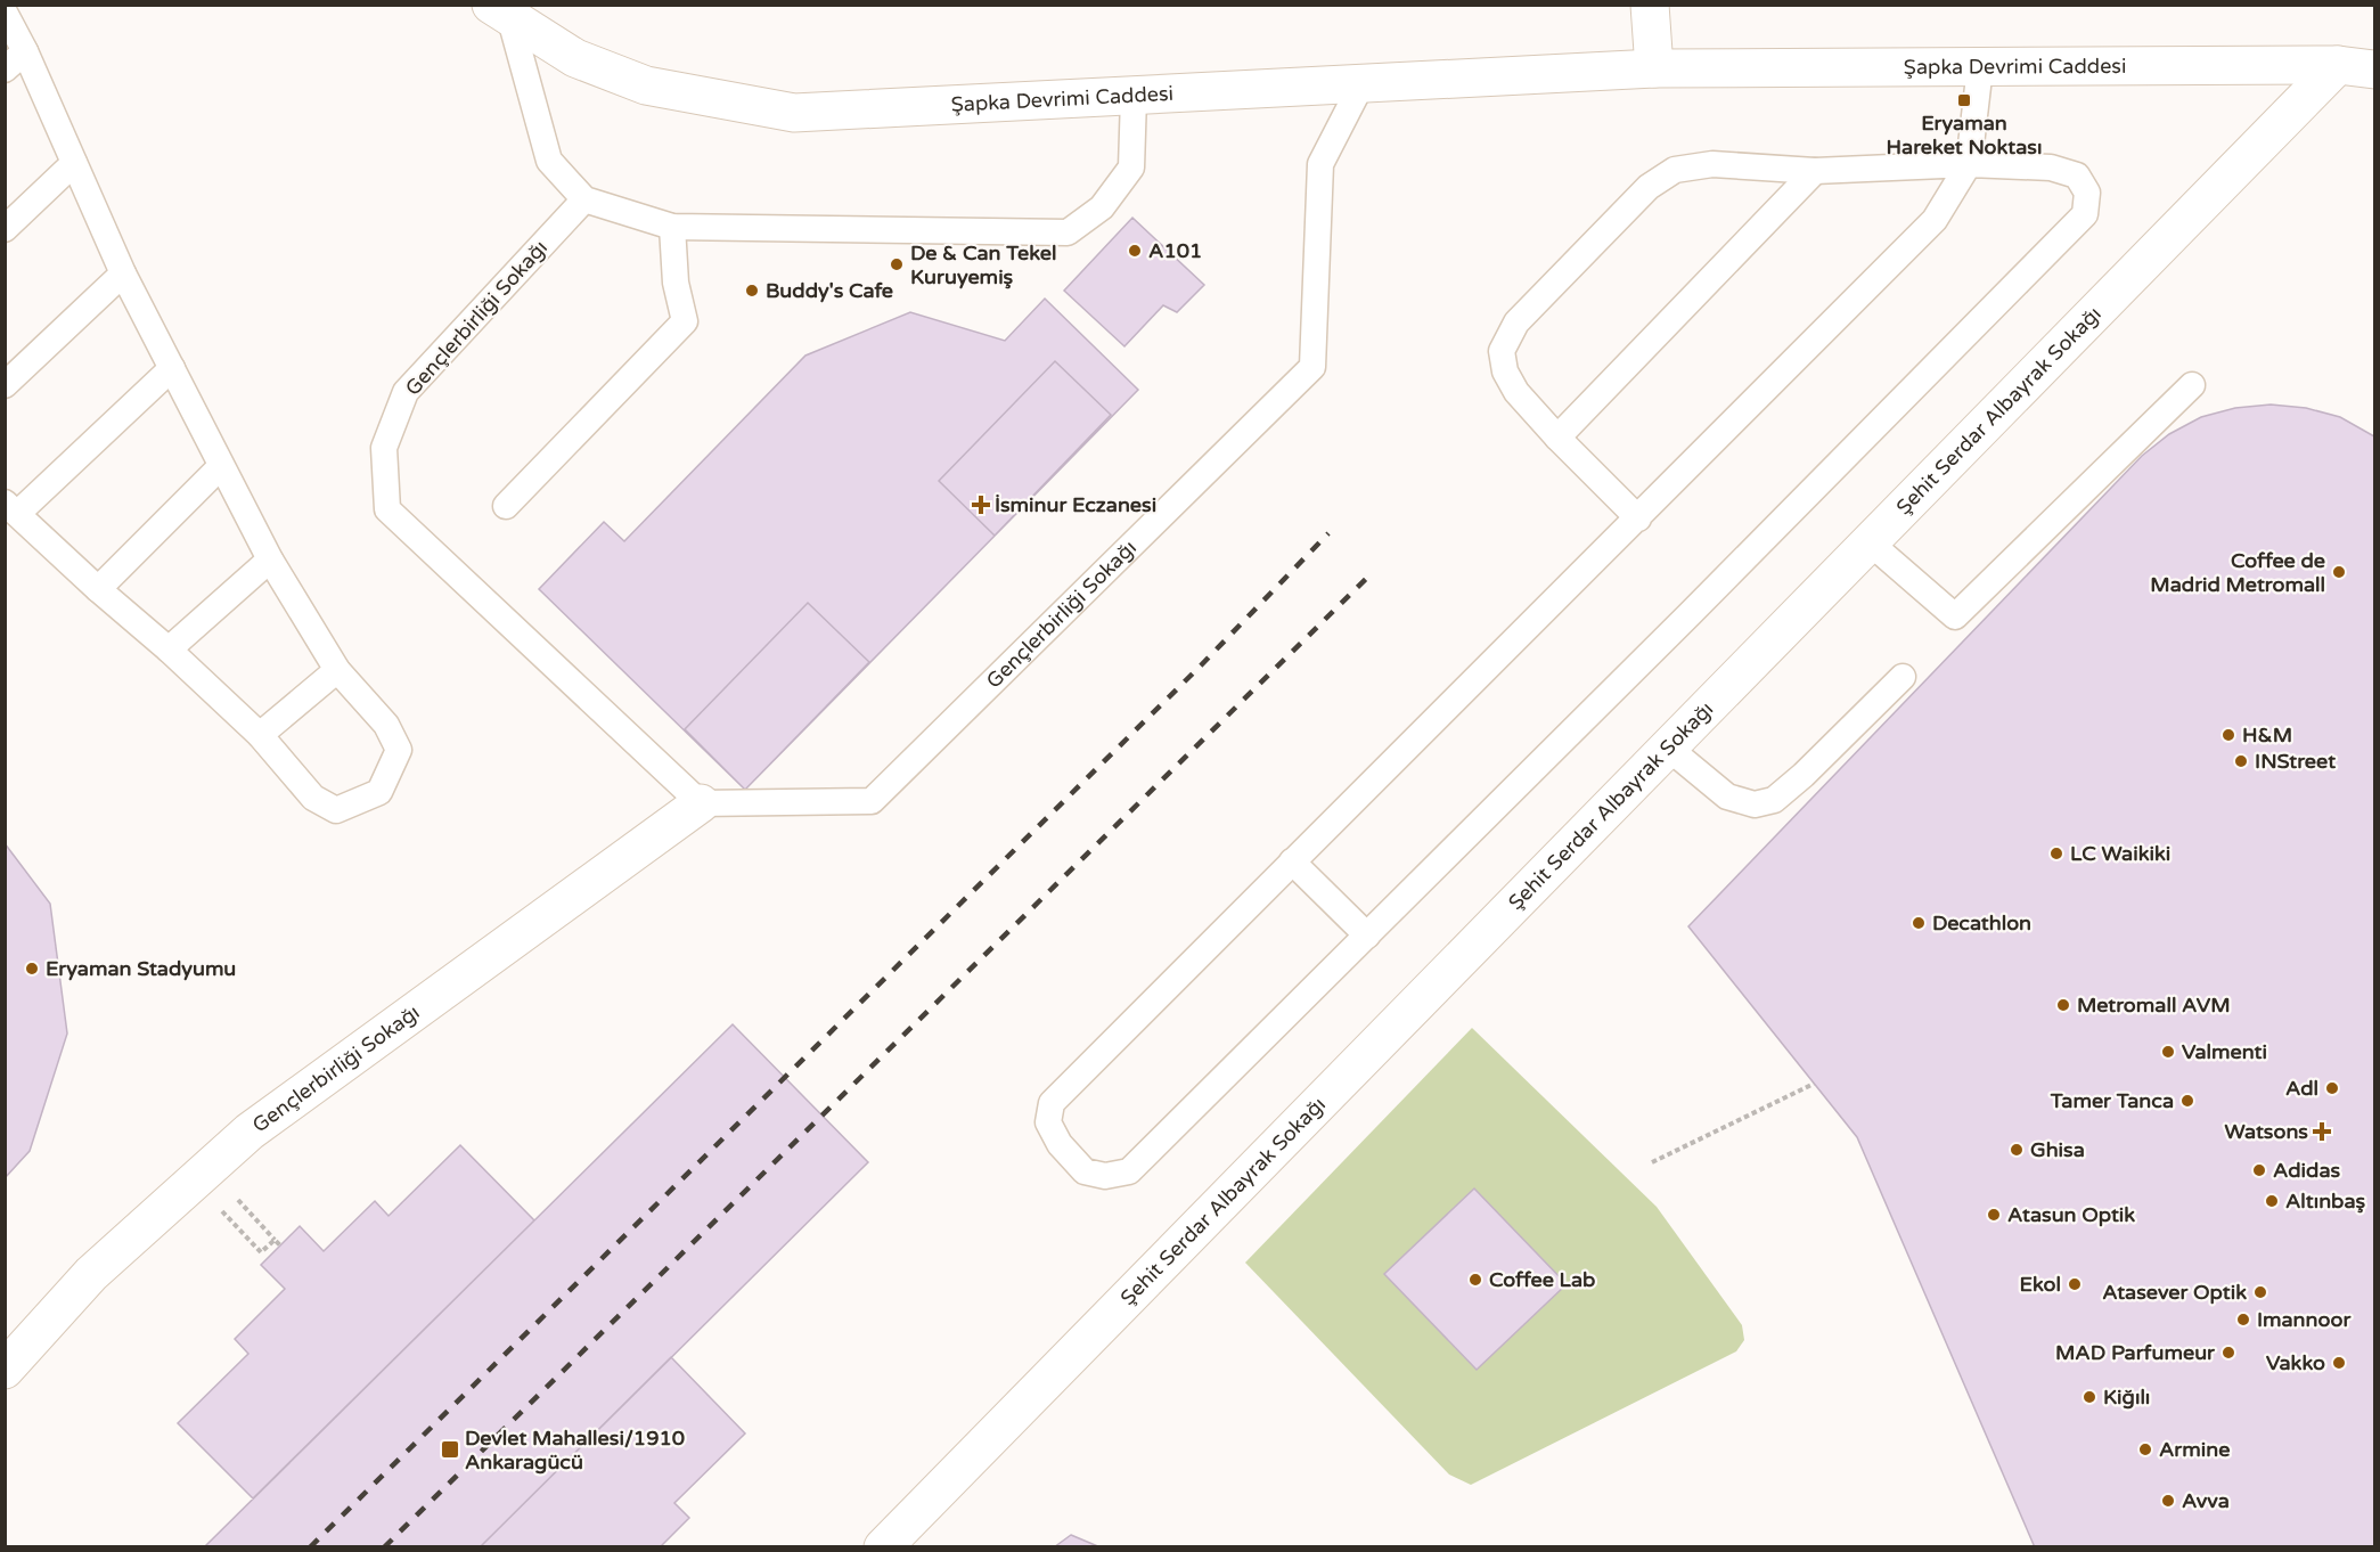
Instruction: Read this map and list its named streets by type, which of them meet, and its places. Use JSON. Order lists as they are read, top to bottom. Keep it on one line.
{"streets":{"street":["Şapka Devrimi Caddesi","Gençlerbirliği Sokağı","Şehit Serdar Albayrak Sokağı"]},"crossings":[["Şapka Devrimi Caddesi","Gençlerbirliği Sokağı"],["Şapka Devrimi Caddesi","Şehit Serdar Albayrak Sokağı"]],"places":{"transit":["Eryaman Hareket Noktası","Devlet Mahallesi/1910 Ankaragücü"],"other":["A101","De & Can Tekel Kuruyemiş","Buddy's Cafe","Coffee de Madrid Metromall","H&M","INStreet","LC Waikiki","Decathlon","Eryaman Stadyumu","Metromall AVM","Valmenti","Adl","Tamer Tanca","Ghisa","Adidas","Altınbaş","Atasun Optik","Coffee Lab","Ekol","Atasever Optik","Imannoor","MAD Parfumeur","Vakko","Kiğılı","Armine","Avva"],"health":["İsminur Eczanesi","Watsons"]}}
